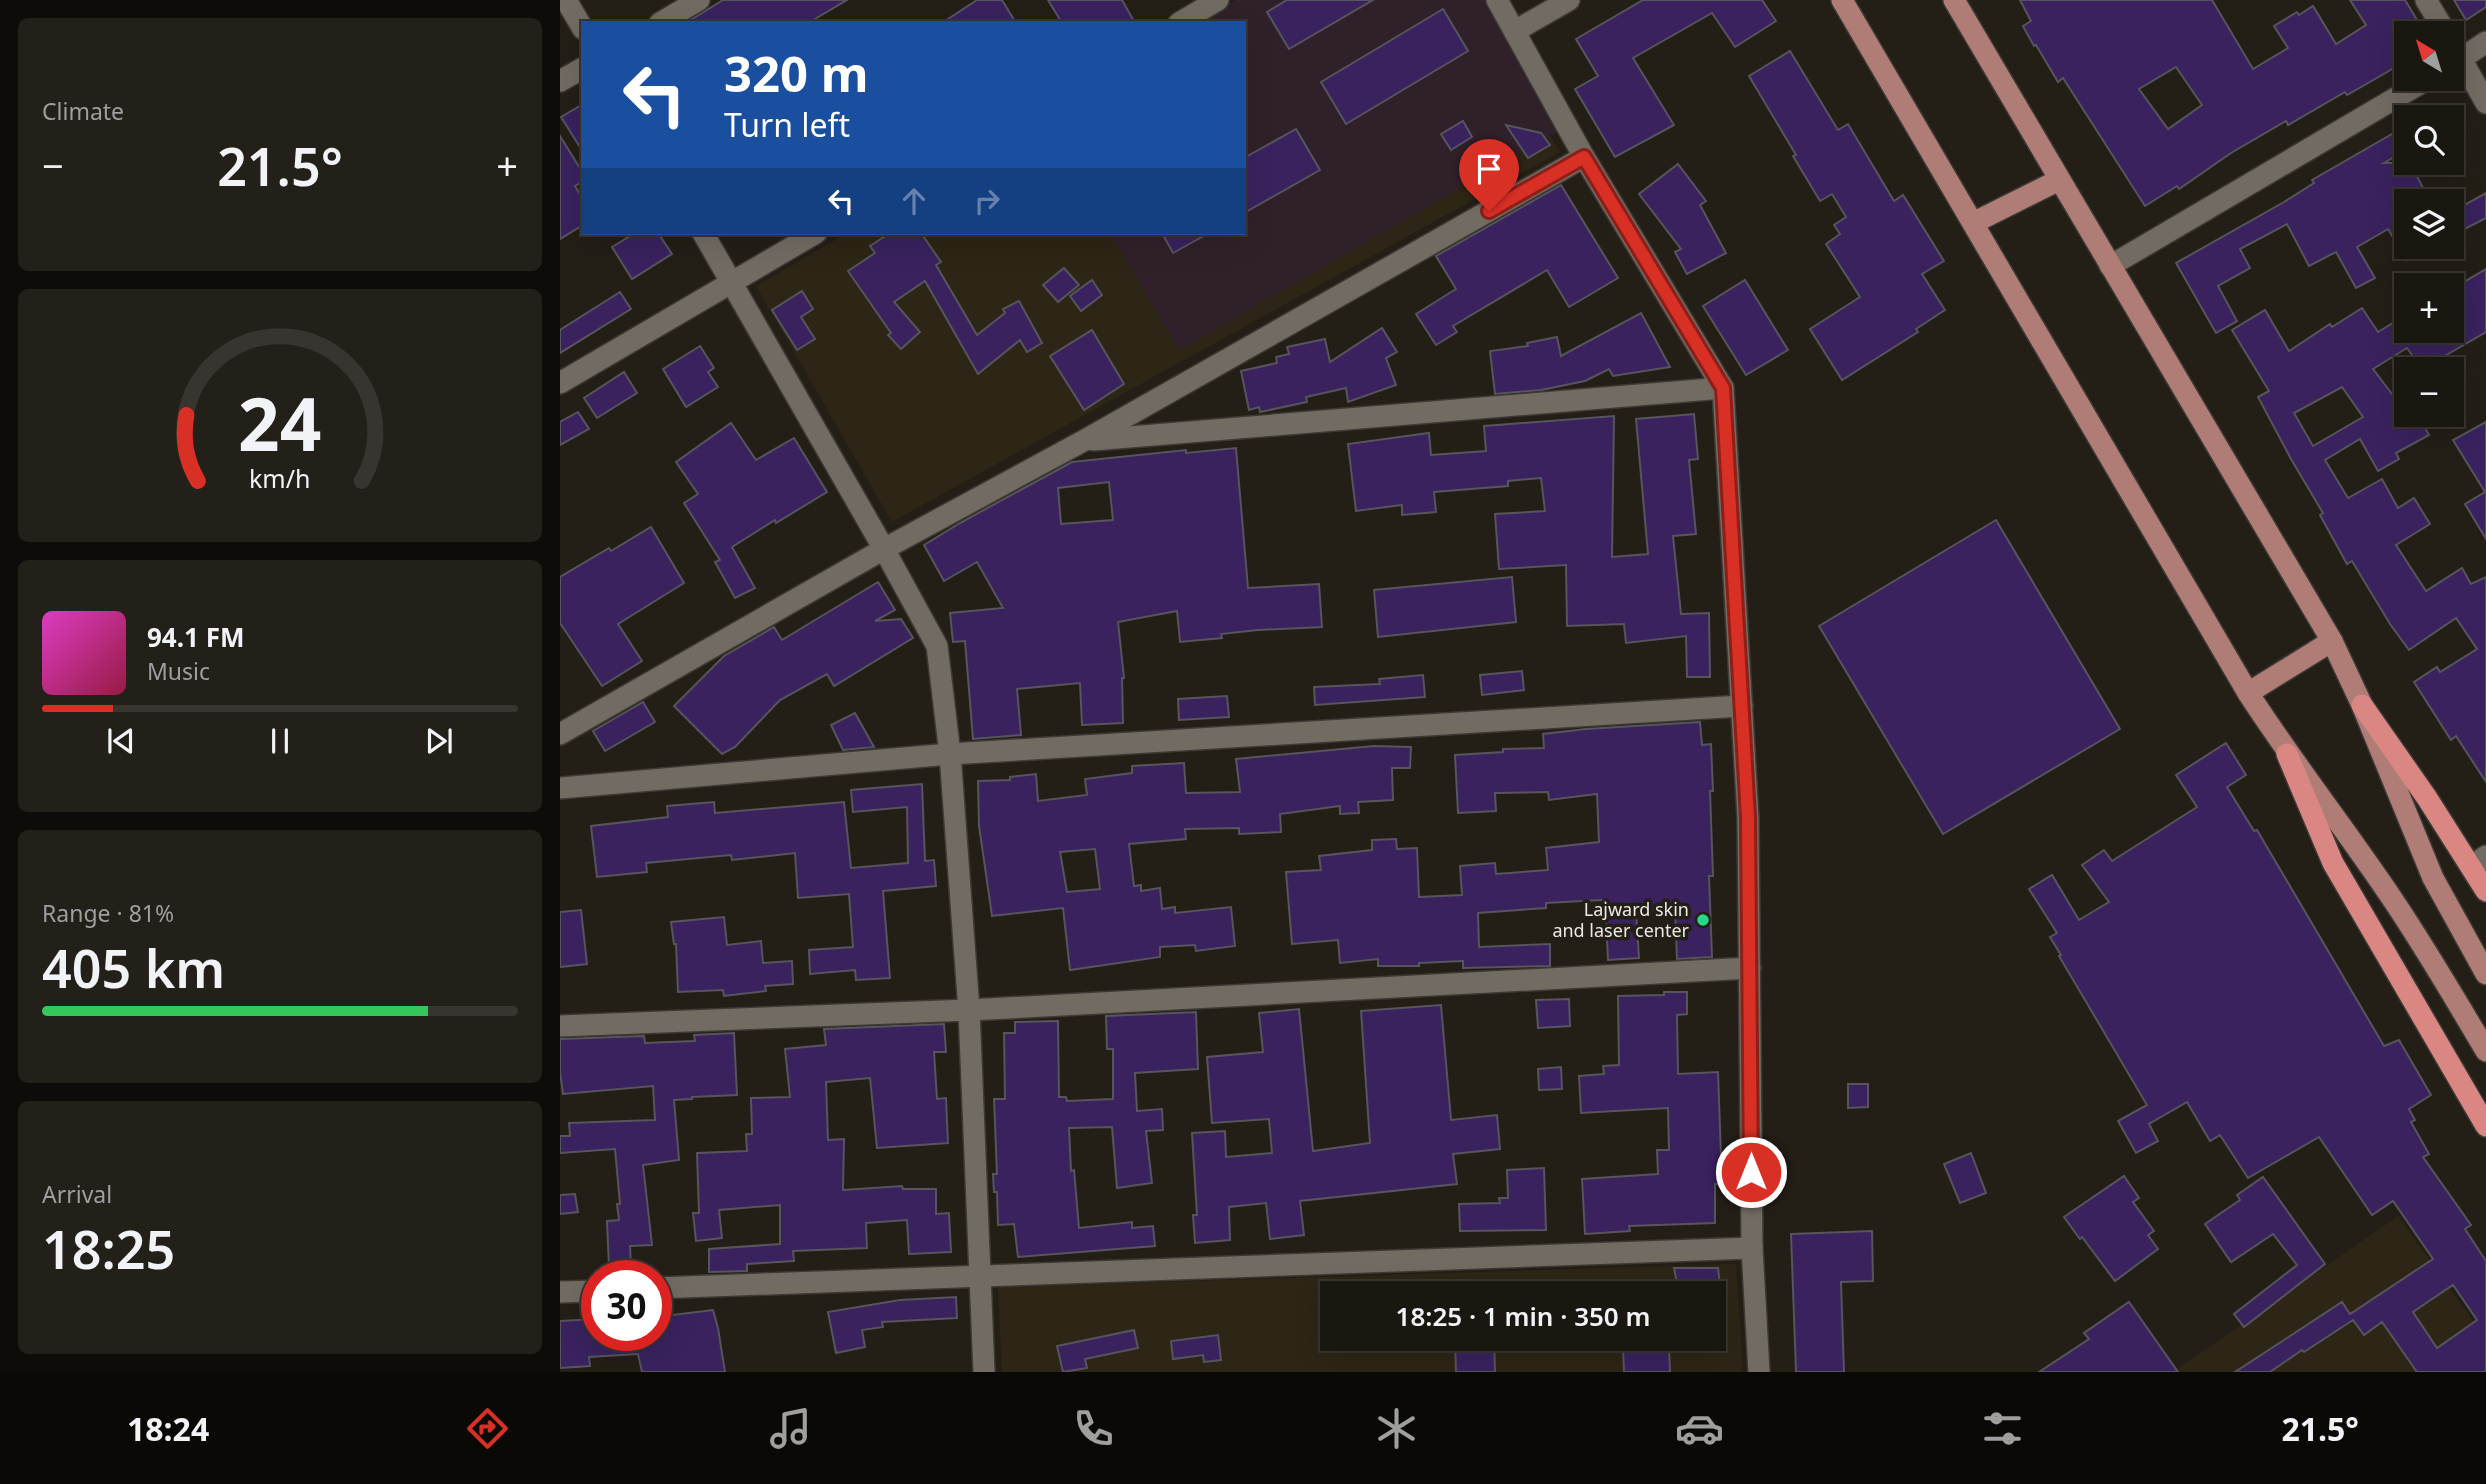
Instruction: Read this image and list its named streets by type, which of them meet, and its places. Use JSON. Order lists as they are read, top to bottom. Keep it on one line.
{"places":["Lajward skin and laser center"],"north":"top left","page":{"tile":["Climate",["Range · 81%","405 km"],["Arrival","18:25"]],"map_buttons":["+","−"],"turn":["320 m","Turn left"],"heat":["−","21.5°","+"],"song":["94.1 FM","Music"],"limit":"30","trip":"18:25 · 1 min · 350 m","tabs":["18:24","21.5°"],"gauge":["24","km/h"]}}
